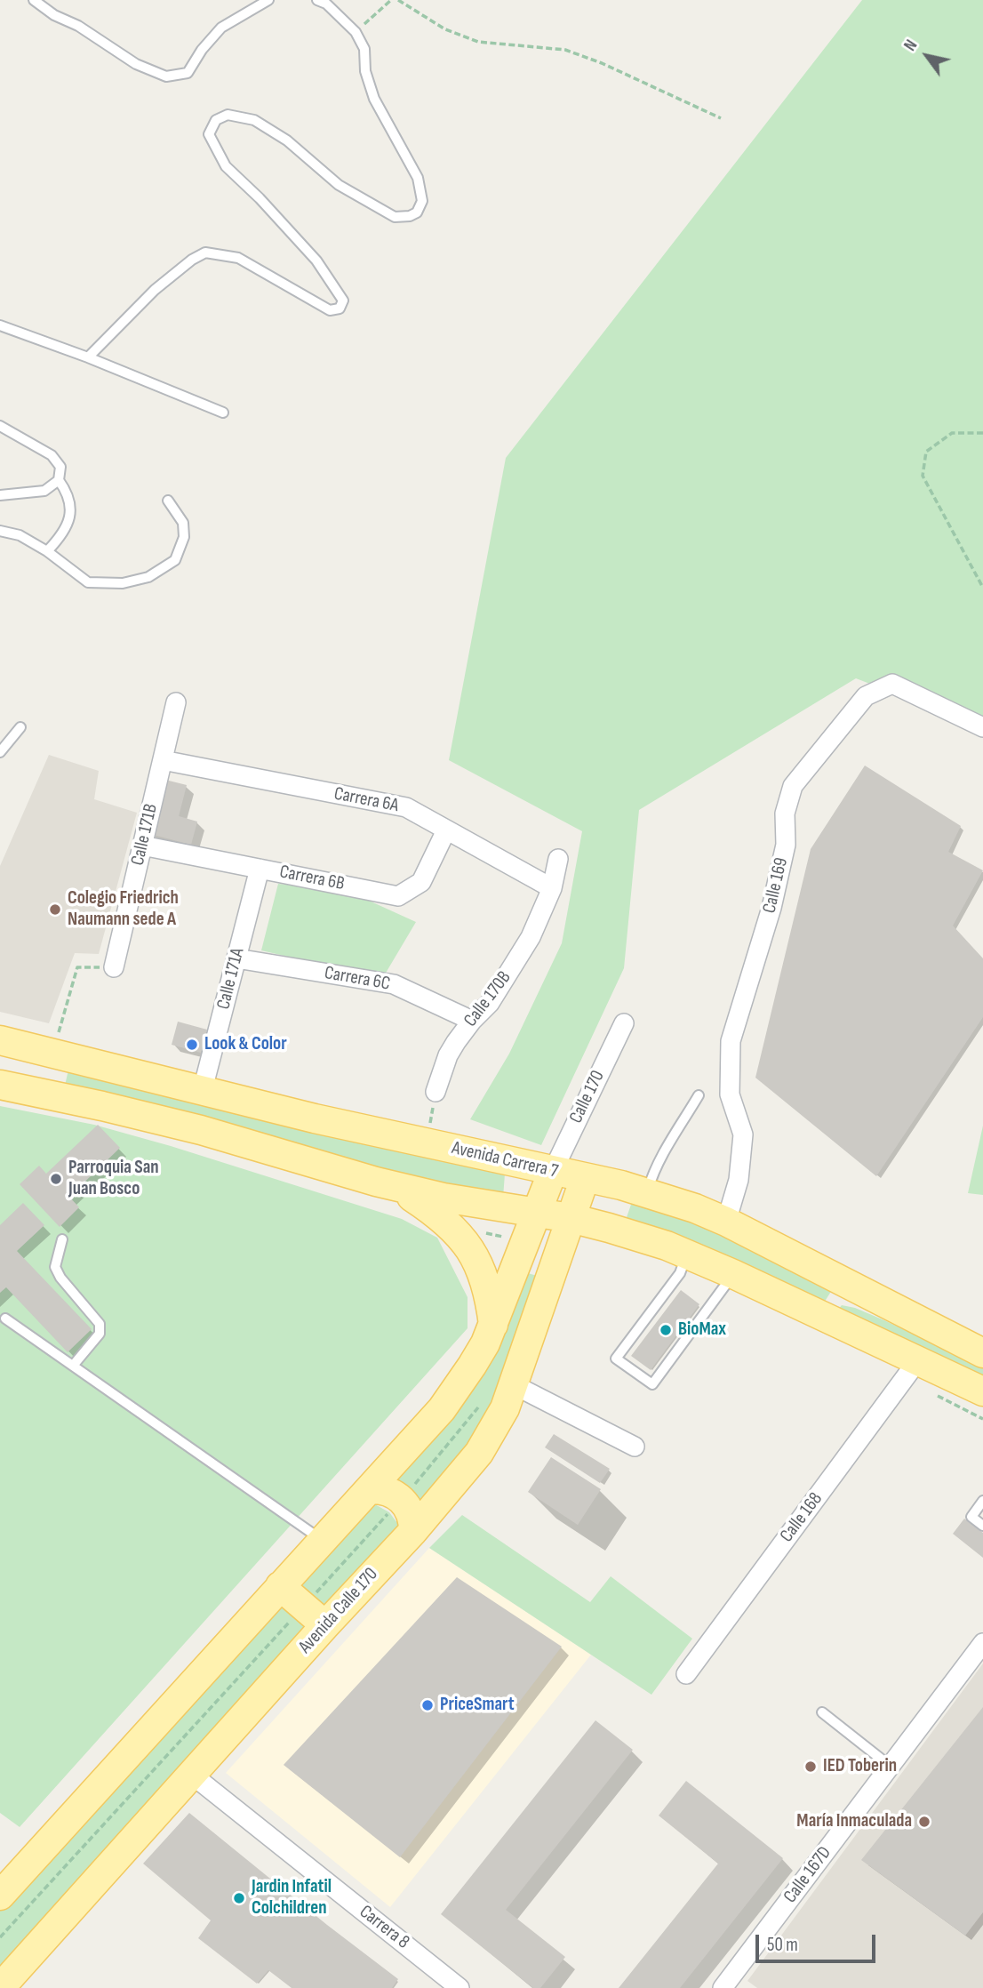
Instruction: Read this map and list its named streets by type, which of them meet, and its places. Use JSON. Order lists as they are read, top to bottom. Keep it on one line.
{"streets":{"main road":["Avenida Carrera 7","Avenida Calle 170"],"street":["Carrera 6A","Calle 171B","Carrera 6B","Calle 169","Calle 171A","Carrera 6C","Calle 170B","Calle 170","Calle 168","Calle 167D","Carrera 8"]},"crossings":[["Carrera 6A","Calle 171B"],["Carrera 6A","Carrera 6B"],["Carrera 6A","Calle 170B"],["Calle 171B","Carrera 6B"],["Carrera 6B","Calle 171A"],["Calle 169","Avenida Carrera 7"],["Calle 171A","Carrera 6C"],["Calle 171A","Avenida Carrera 7"],["Carrera 6C","Calle 170B"],["Calle 170","Avenida Carrera 7"],["Avenida Carrera 7","Avenida Calle 170"],["Avenida Calle 170","Carrera 8"]],"places":["Colegio Friedrich Naumann sede A","Look & Color","Parroquia San Juan Bosco","BioMax","PriceSmart","IED Toberin","María Inmaculada","Jardin Infatil Colchildren"],"scale_bar":"50 m","north":"top left"}
